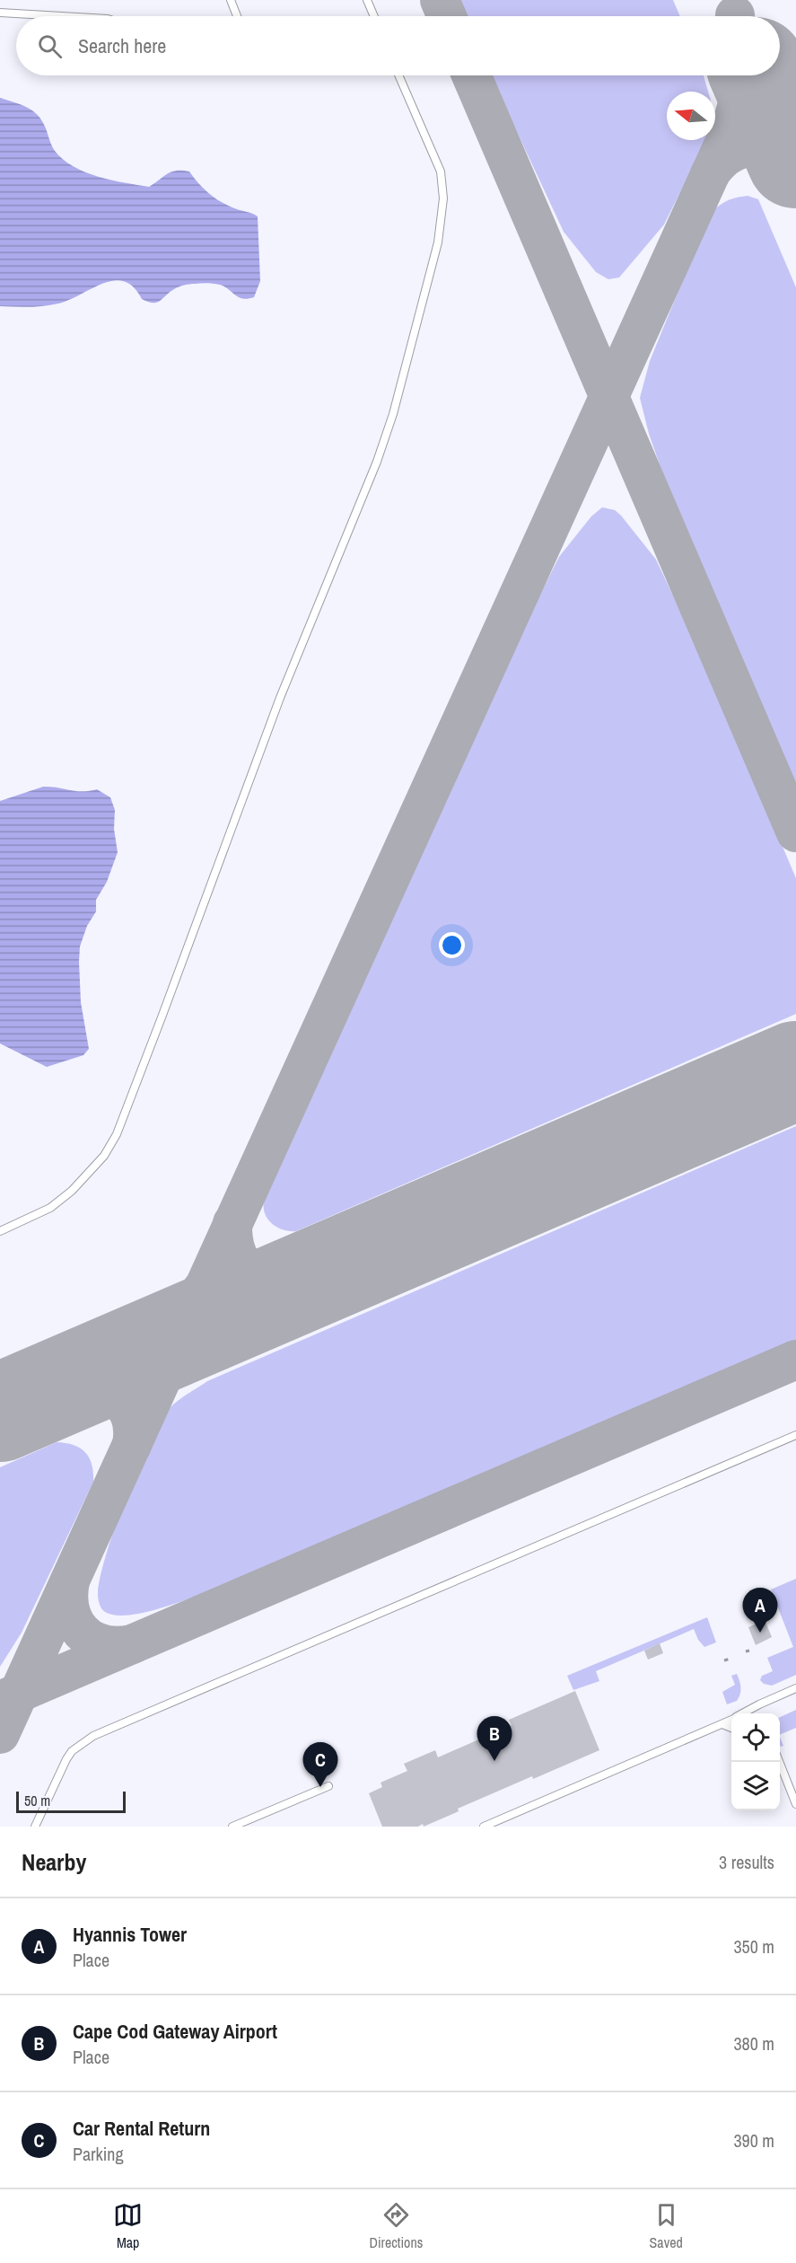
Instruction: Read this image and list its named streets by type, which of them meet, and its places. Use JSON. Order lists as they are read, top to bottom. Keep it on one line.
{"scale_bar":"50 m","north":"left","page":{"search":"Search here","pins":["A","B","C"],"scale":"50 m","heading":["Nearby","3 results"],"list":[{"mark":"A","name":"Hyannis Tower","note":"Place","value":"350 m"},{"mark":"B","name":"Cape Cod Gateway Airport","note":"Place","value":"380 m"},{"mark":"C","name":"Car Rental Return","note":"Parking","value":"390 m"}],"nav":["Map","Directions","Saved"]}}
